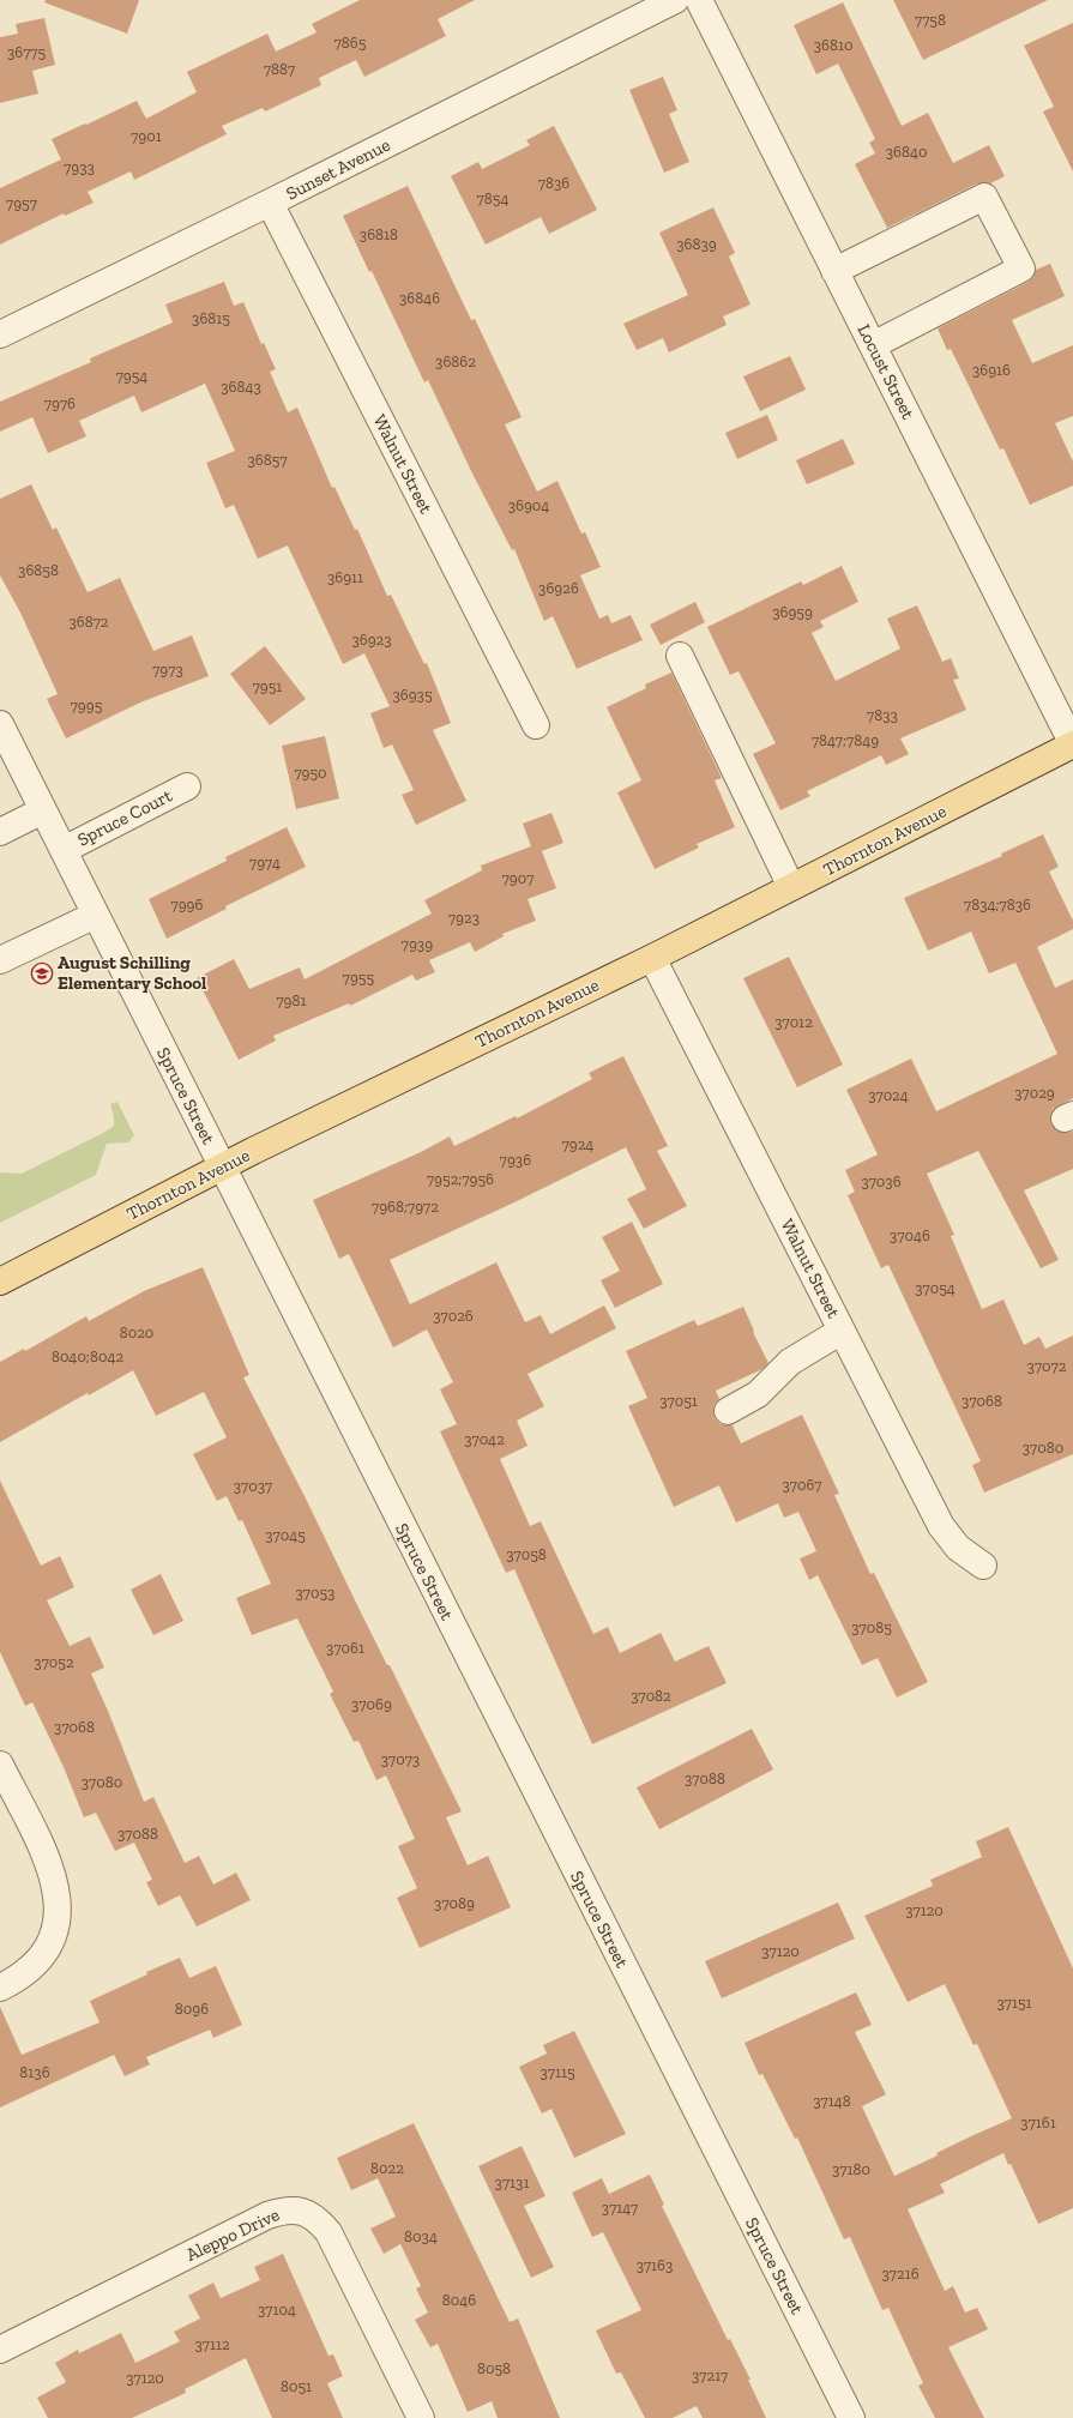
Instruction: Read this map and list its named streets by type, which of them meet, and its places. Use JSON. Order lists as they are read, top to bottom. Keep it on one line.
{"streets":{"main road":["Thornton Avenue"],"street":["Sunset Avenue","Locust Street","Walnut Street","Spruce Court","Spruce Street","Aleppo Drive"]},"crossings":[["Sunset Avenue","Walnut Street"],["Locust Street","Thornton Avenue"],["Walnut Street","Thornton Avenue"],["Spruce Court","Spruce Street"],["Thornton Avenue","Spruce Street"]],"places":{"school or university":["August Schilling Elementary School"]},"house_numbers":["7758","7865","36810","36775","7887","7901","36840","7933","7836","7854","7957","36818","36839","36846","36815","36862","36916","7954","36843","7976","36857","36904","36858","36911","36926","36959","36872","36923","7973","7951","36935","7995","7833","7847;7849","7950","7974","7907","7996","7834;7836","7923","7939","7955","7981","37012","37029","37024","7924","7936","7952;7956","37036","7968;7972","37046","37054","37026","8020","8040;8042","37072","37051","37068","37042","37080","37067","37037","37045","37058","37053","37085","37061","37052","37082","37069","37068","37073","37088","37080","37088","37089","37120","37120","37151","8096","8136","37115","37148","37161","8022","37180","37131","37147","8034","37163","37216","8046","37104","37112","8058","37217","37120","8051"]}
